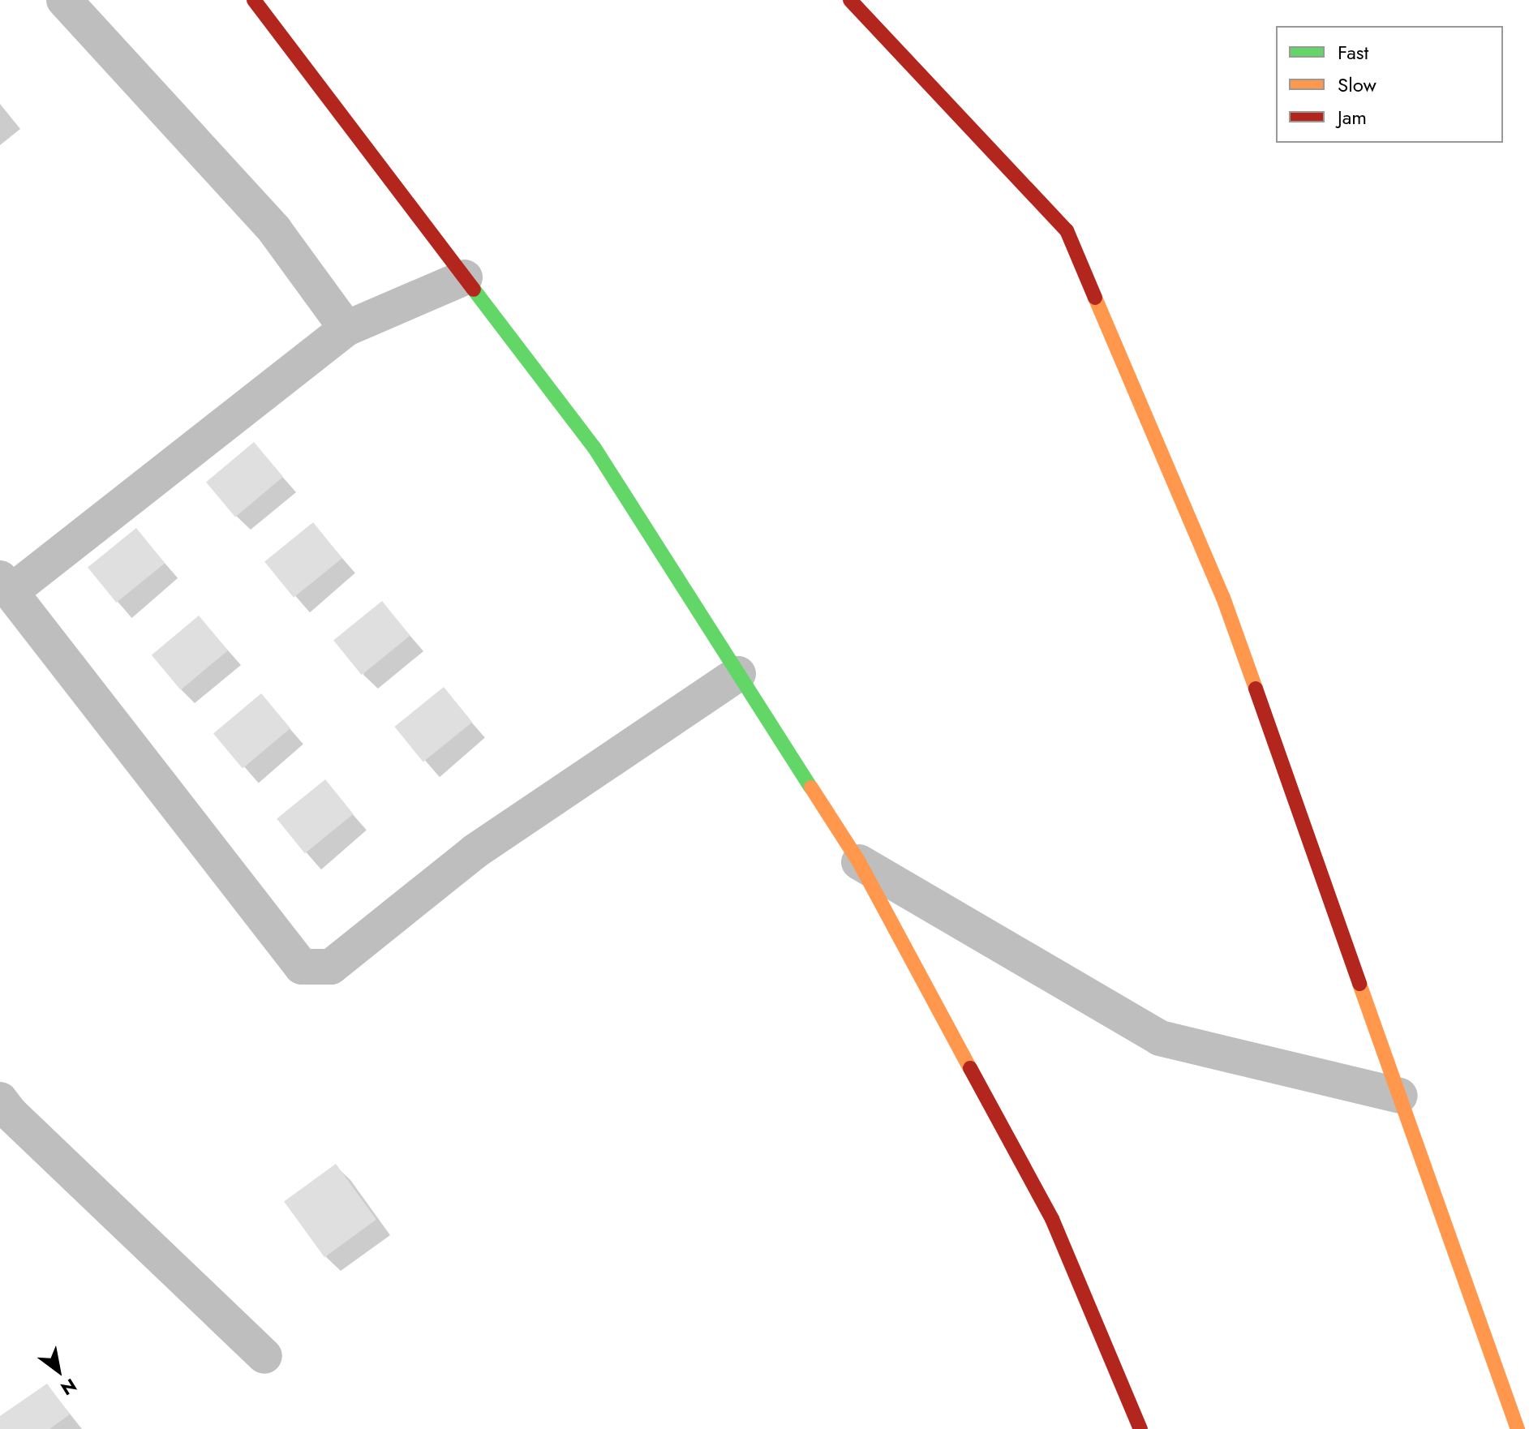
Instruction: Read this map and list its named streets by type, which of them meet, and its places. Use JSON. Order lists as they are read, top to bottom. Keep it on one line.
{"legend":["Fast","Slow","Jam"],"north":"bottom right"}
